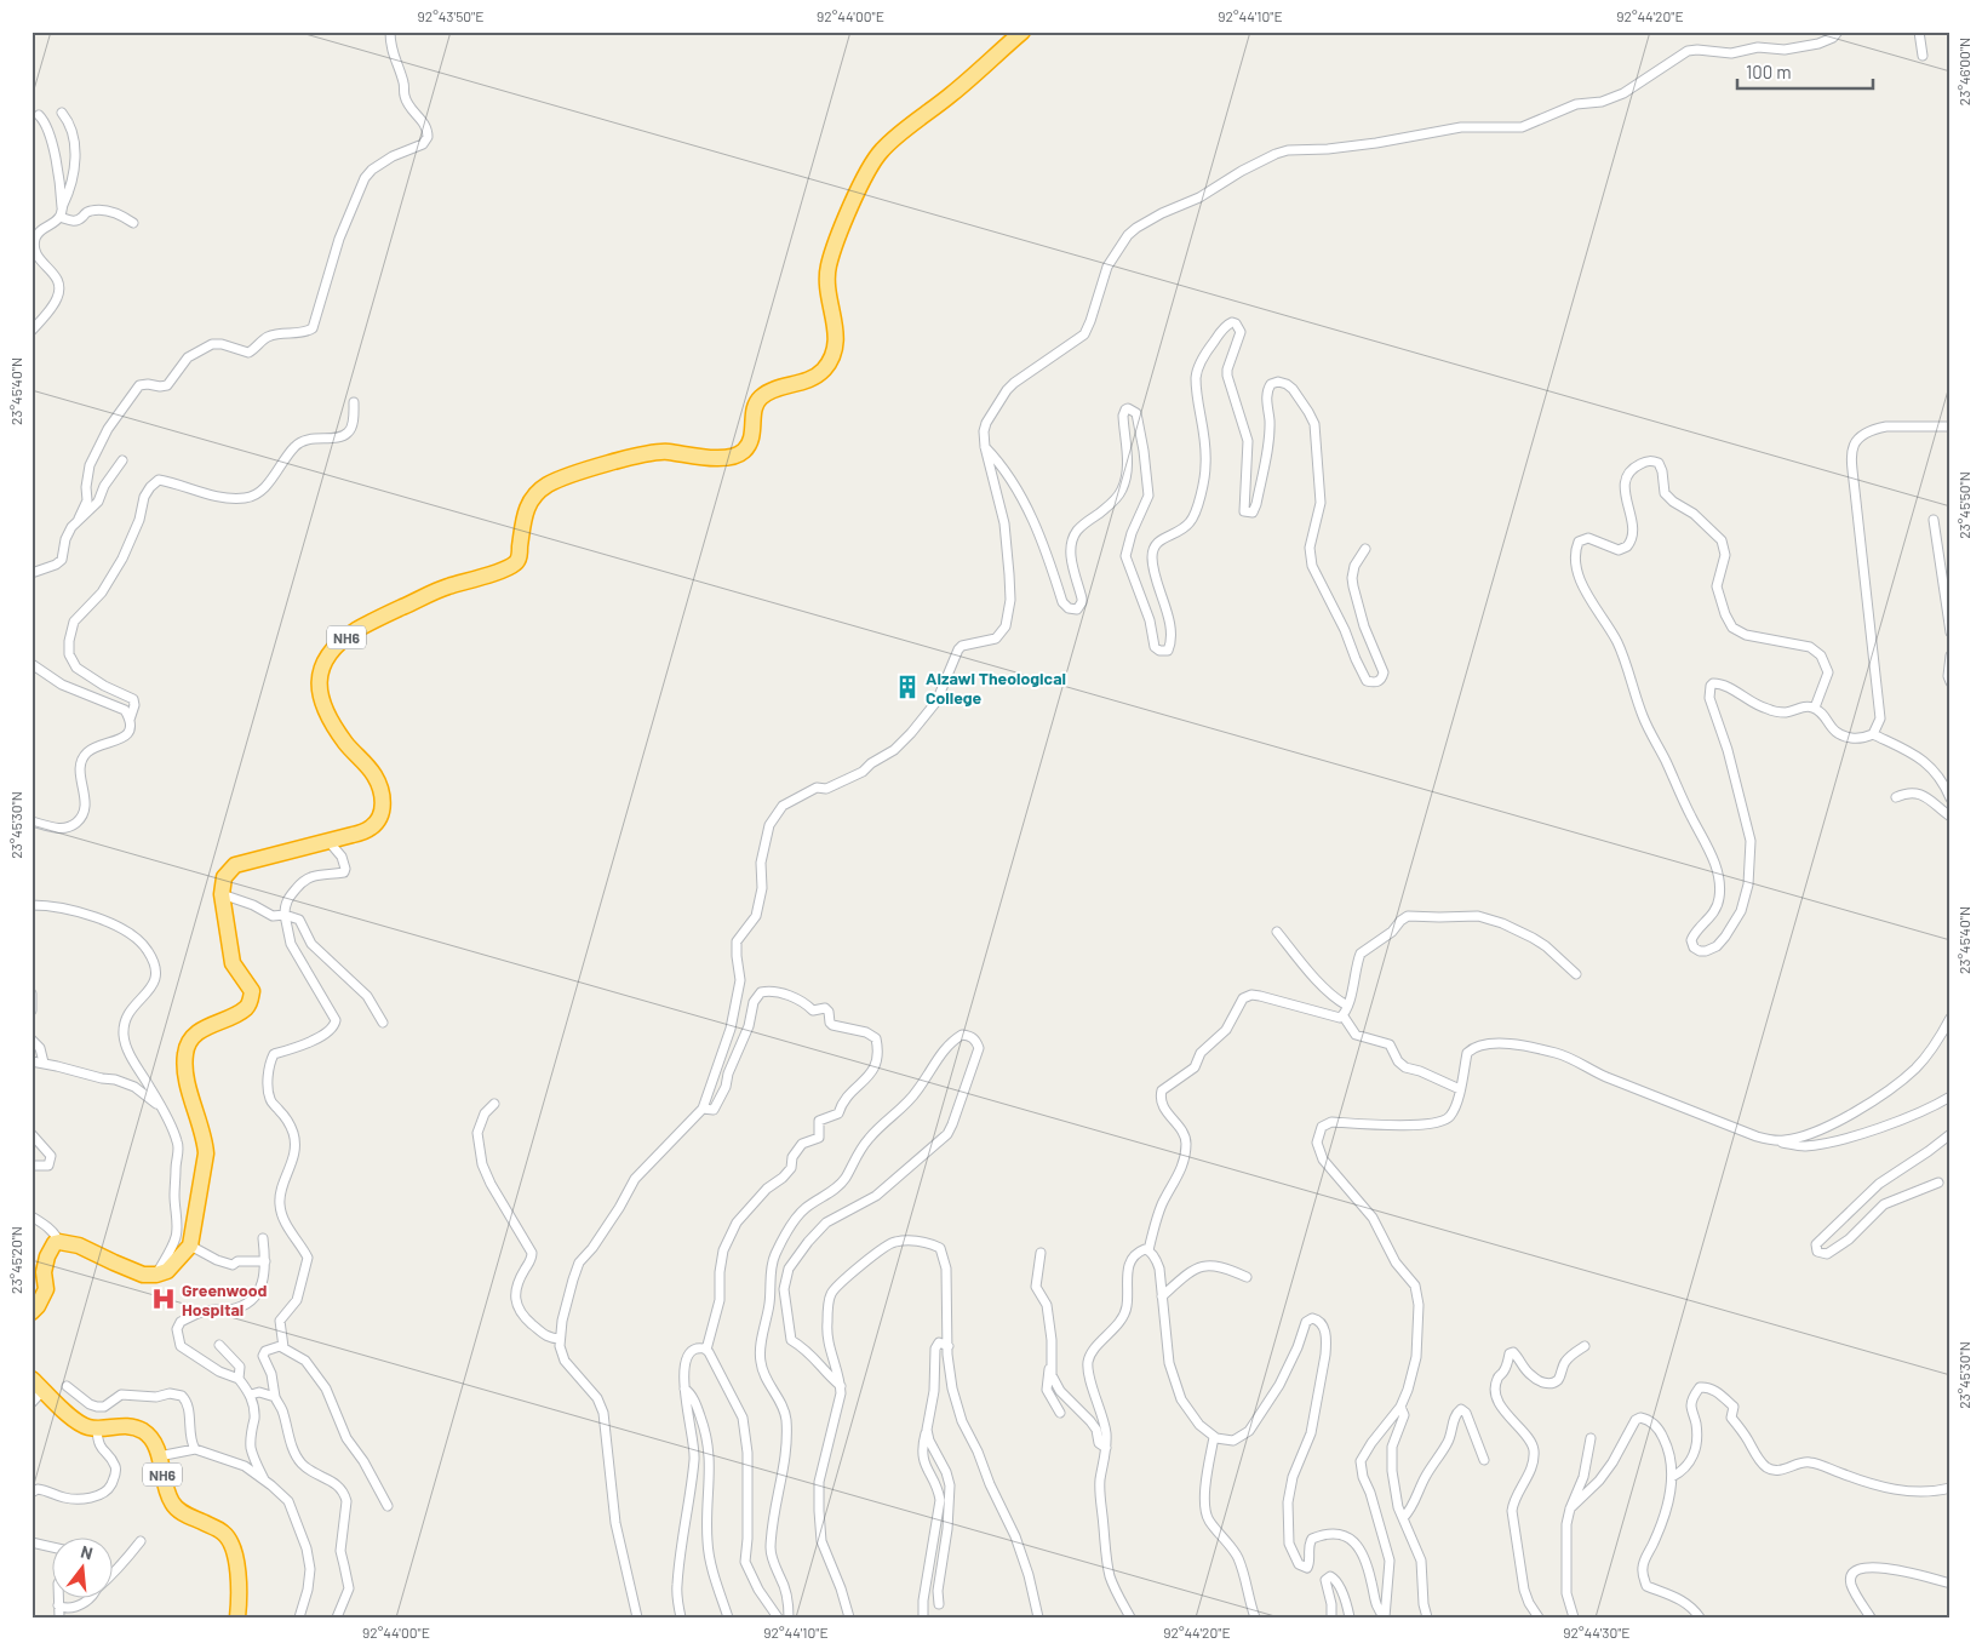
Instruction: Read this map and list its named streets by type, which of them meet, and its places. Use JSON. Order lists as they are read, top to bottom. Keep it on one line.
{"streets":{"highway":["NH6"]},"places":{"building":["Aizawl Theological College"],"hospital":["Greenwood Hospital"]},"scale_bar":"100 m","north":"top","coordinates":["92°43'50\"E","92°44'00\"E","92°44'10\"E","92°44'20\"E","23°46'00\"N","23°45'40\"N","23°45'50\"N","23°45'30\"N","23°45'20\"N","92°44'30\"E"]}
